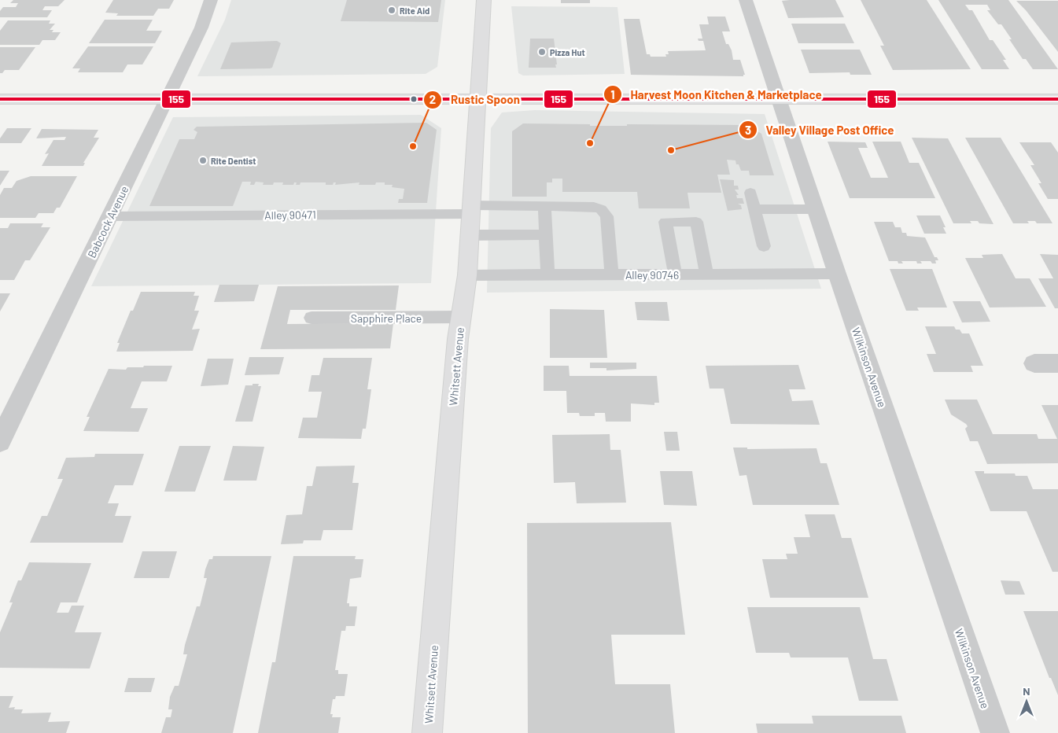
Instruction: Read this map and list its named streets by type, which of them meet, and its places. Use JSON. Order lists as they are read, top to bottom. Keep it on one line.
{"streets":{"main road":["Whitsett Avenue"],"street":["Babcock Avenue","Wilkinson Avenue"],"lane":["Alley 90471","Alley 90746","Sapphire Place"]},"crossings":[["Alley 90471","Babcock Avenue"],["Alley 90471","Whitsett Avenue"],["Alley 90746","Whitsett Avenue"],["Alley 90746","Wilkinson Avenue"],["Sapphire Place","Whitsett Avenue"]],"places":["Rite Aid","Pizza Hut","Harvest Moon Kitchen & Marketplace","Rustic Spoon","Valley Village Post Office","Rite Dentist"],"lines":["transit line 155"],"north":"top"}
